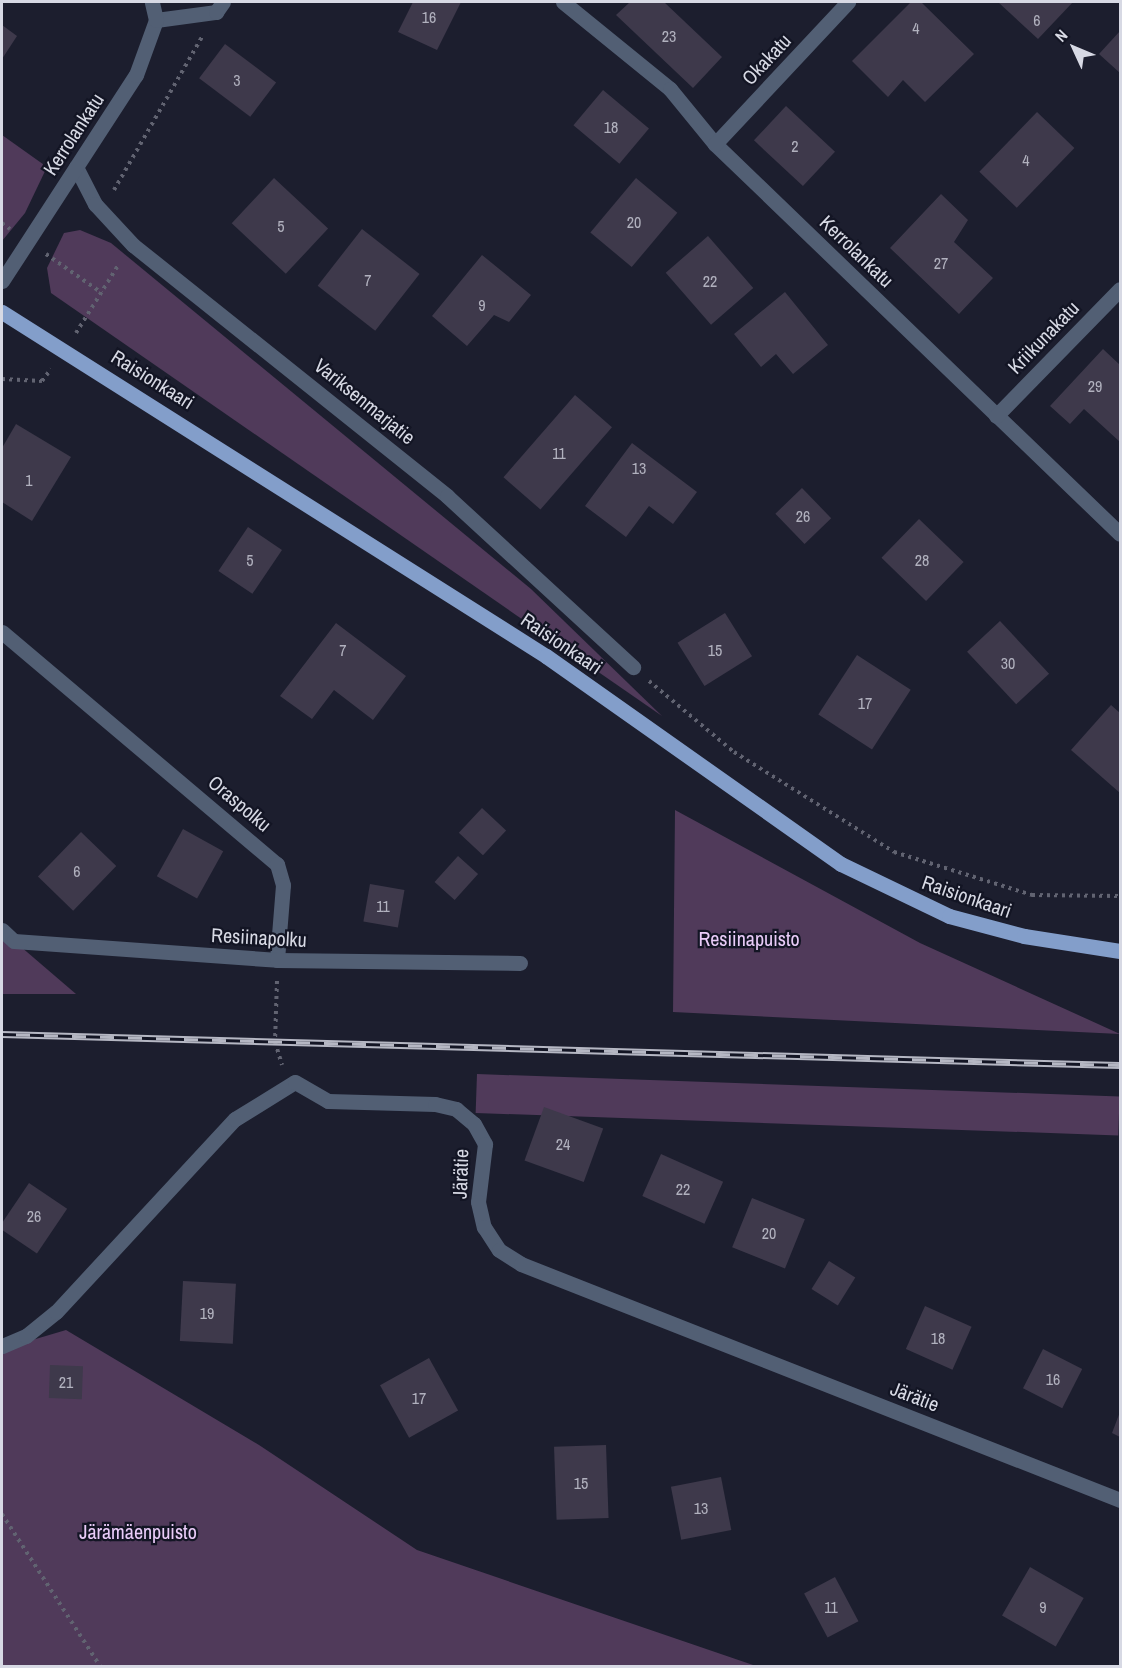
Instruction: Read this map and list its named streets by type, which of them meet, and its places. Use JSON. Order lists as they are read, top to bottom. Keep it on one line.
{"streets":{"main road":["Raisionkaari"],"street":["Okakatu","Kerrolankatu","Kriikunakatu","Variksenmarjatie","Oraspolku","Resiinapolku","Järätie"]},"crossings":[["Okakatu","Kerrolankatu"],["Kerrolankatu","Kriikunakatu"],["Kerrolankatu","Variksenmarjatie"],["Oraspolku","Resiinapolku"]],"parks":["Resiinapuisto","Järämäenpuisto"],"house_numbers":["16","6","4","23","3","18","2","4","20","5","27","7","22","9","29","11","13","1","26","5","28","7","15","30","17","6","11","24","22","26","20","19","18","16","21","17","15","13","11","9"],"north":"top left"}
